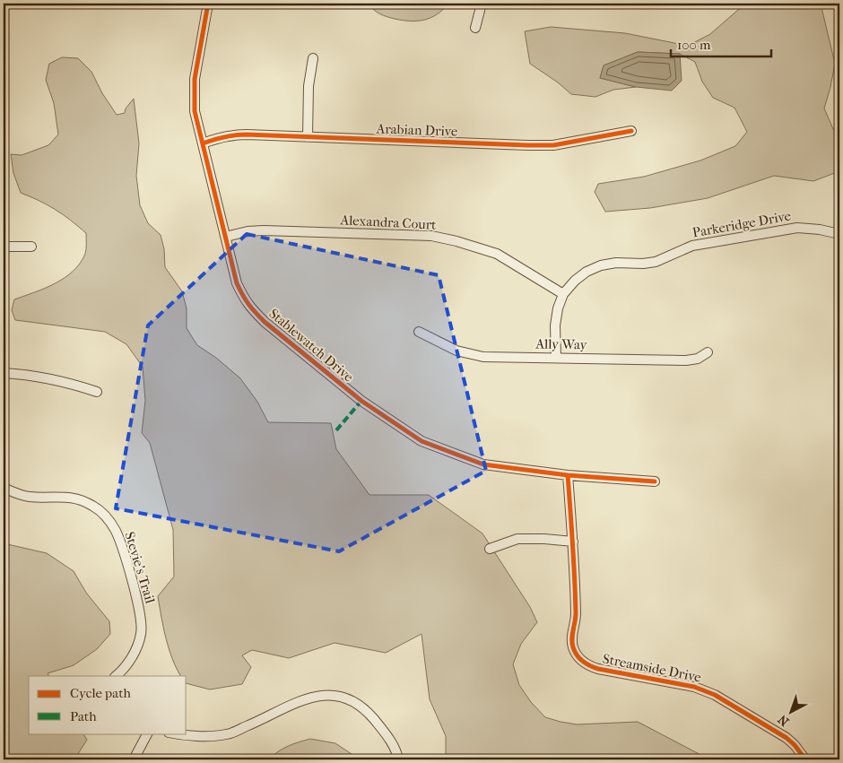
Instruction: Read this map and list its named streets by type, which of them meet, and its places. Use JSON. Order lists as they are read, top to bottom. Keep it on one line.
{"streets":{"street":["Arabian Drive","Alexandra Court","Parkeridge Drive","Ally Way","Stablewatch Drive","Stevie’s Trail","Streamside Drive"]},"crossings":[["Arabian Drive","Stablewatch Drive"],["Alexandra Court","Parkeridge Drive"],["Alexandra Court","Stablewatch Drive"],["Parkeridge Drive","Ally Way"],["Stablewatch Drive","Streamside Drive"]],"legend":["Cycle path","Path"],"scale_bar":"100 m","north":"bottom left"}
